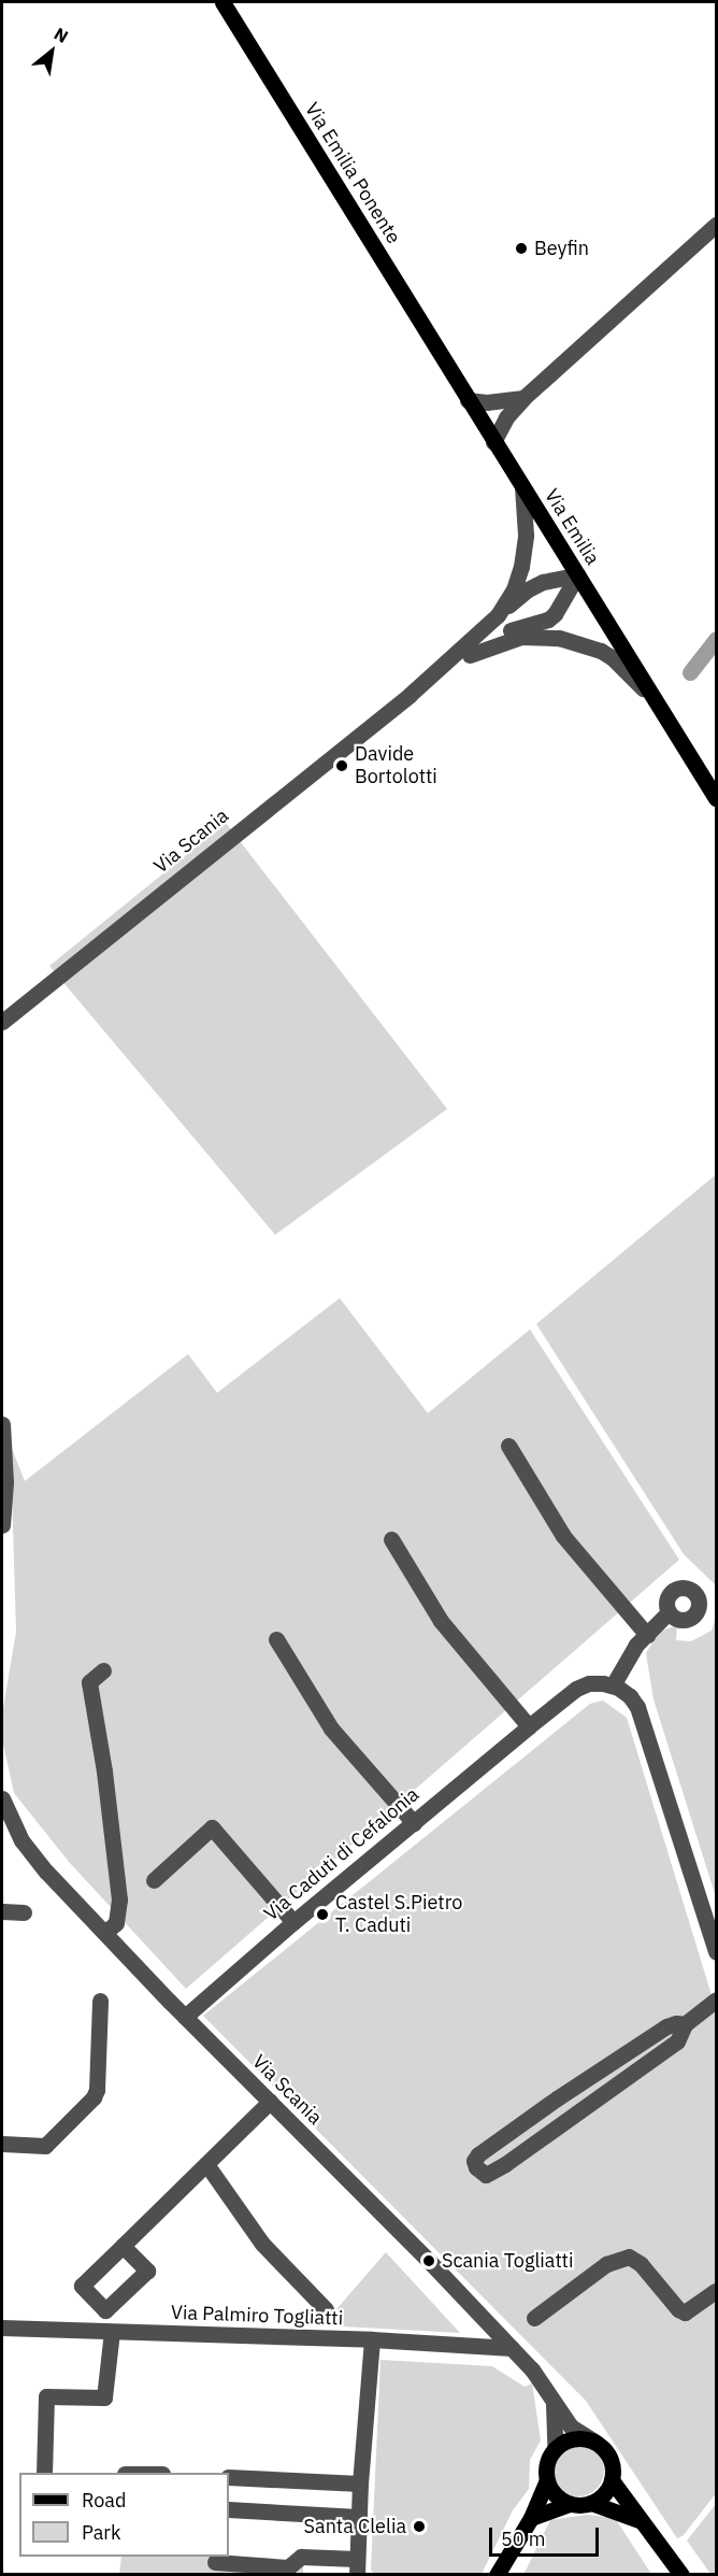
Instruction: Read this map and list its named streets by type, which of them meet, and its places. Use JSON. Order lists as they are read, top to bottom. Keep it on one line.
{"streets":{"main road":["Via Emilia Ponente","Via Emilia","Via Scania"],"street":["Via Caduti di Cefalonia","Via Palmiro Togliatti"]},"crossings":[["Via Emilia Ponente","Via Emilia"],["Via Emilia","Via Scania"],["Via Scania","Via Caduti di Cefalonia"],["Via Scania","Via Palmiro Togliatti"]],"places":["Beyfin","Davide Bortolotti","Castel S.Pietro T. Caduti","Scania Togliatti","Santa Clelia"],"legend":["Road","Park"],"scale_bar":"50 m","north":"top right"}
